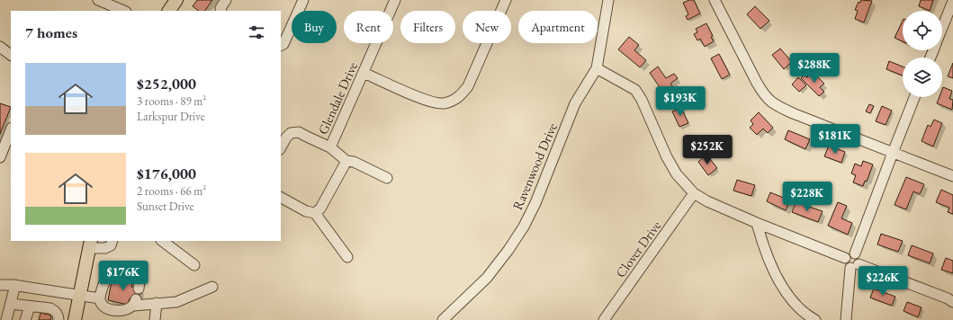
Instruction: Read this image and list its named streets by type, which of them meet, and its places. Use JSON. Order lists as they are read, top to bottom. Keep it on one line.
{"streets":{"street":["Glendale Drive","Ravenwood Drive","Clover Drive"]},"page":{"chip":["Buy","Rent","Filters","New","Apartment"],"heading":"7 homes","price":["$288K","$193K","$181K","$252K","$228K","$176K","$226K"],"list":[{"name":"$252,000","note":"3 rooms · 89 m² · Larkspur Drive"},{"name":"$176,000","note":"2 rooms · 66 m² · Sunset Drive"}]}}
